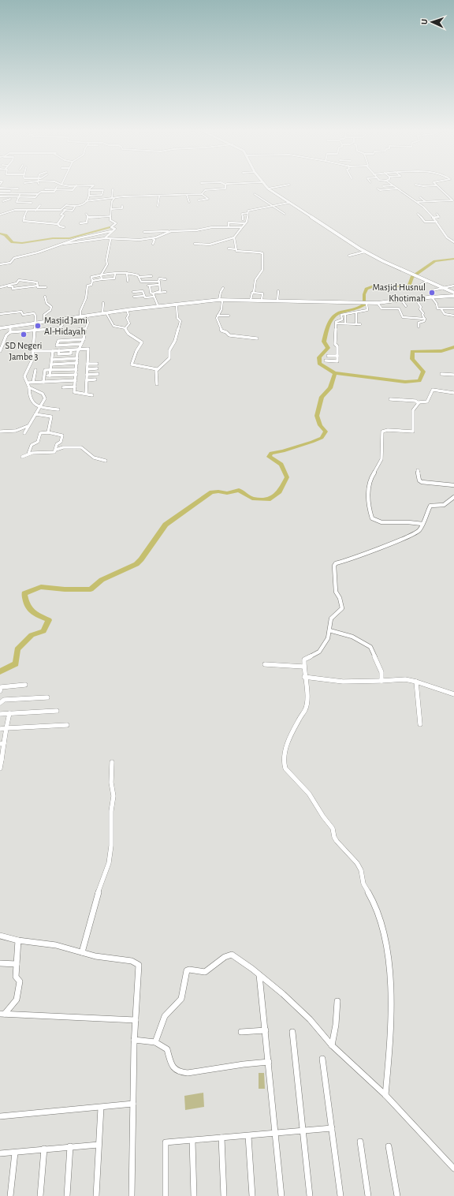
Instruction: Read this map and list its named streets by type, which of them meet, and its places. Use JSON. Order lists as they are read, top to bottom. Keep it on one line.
{"places":["Masjid Husnul Khotimah","Masjid Jami Al-Hidayah","SD Negeri Jambe 3"],"north":"left"}
